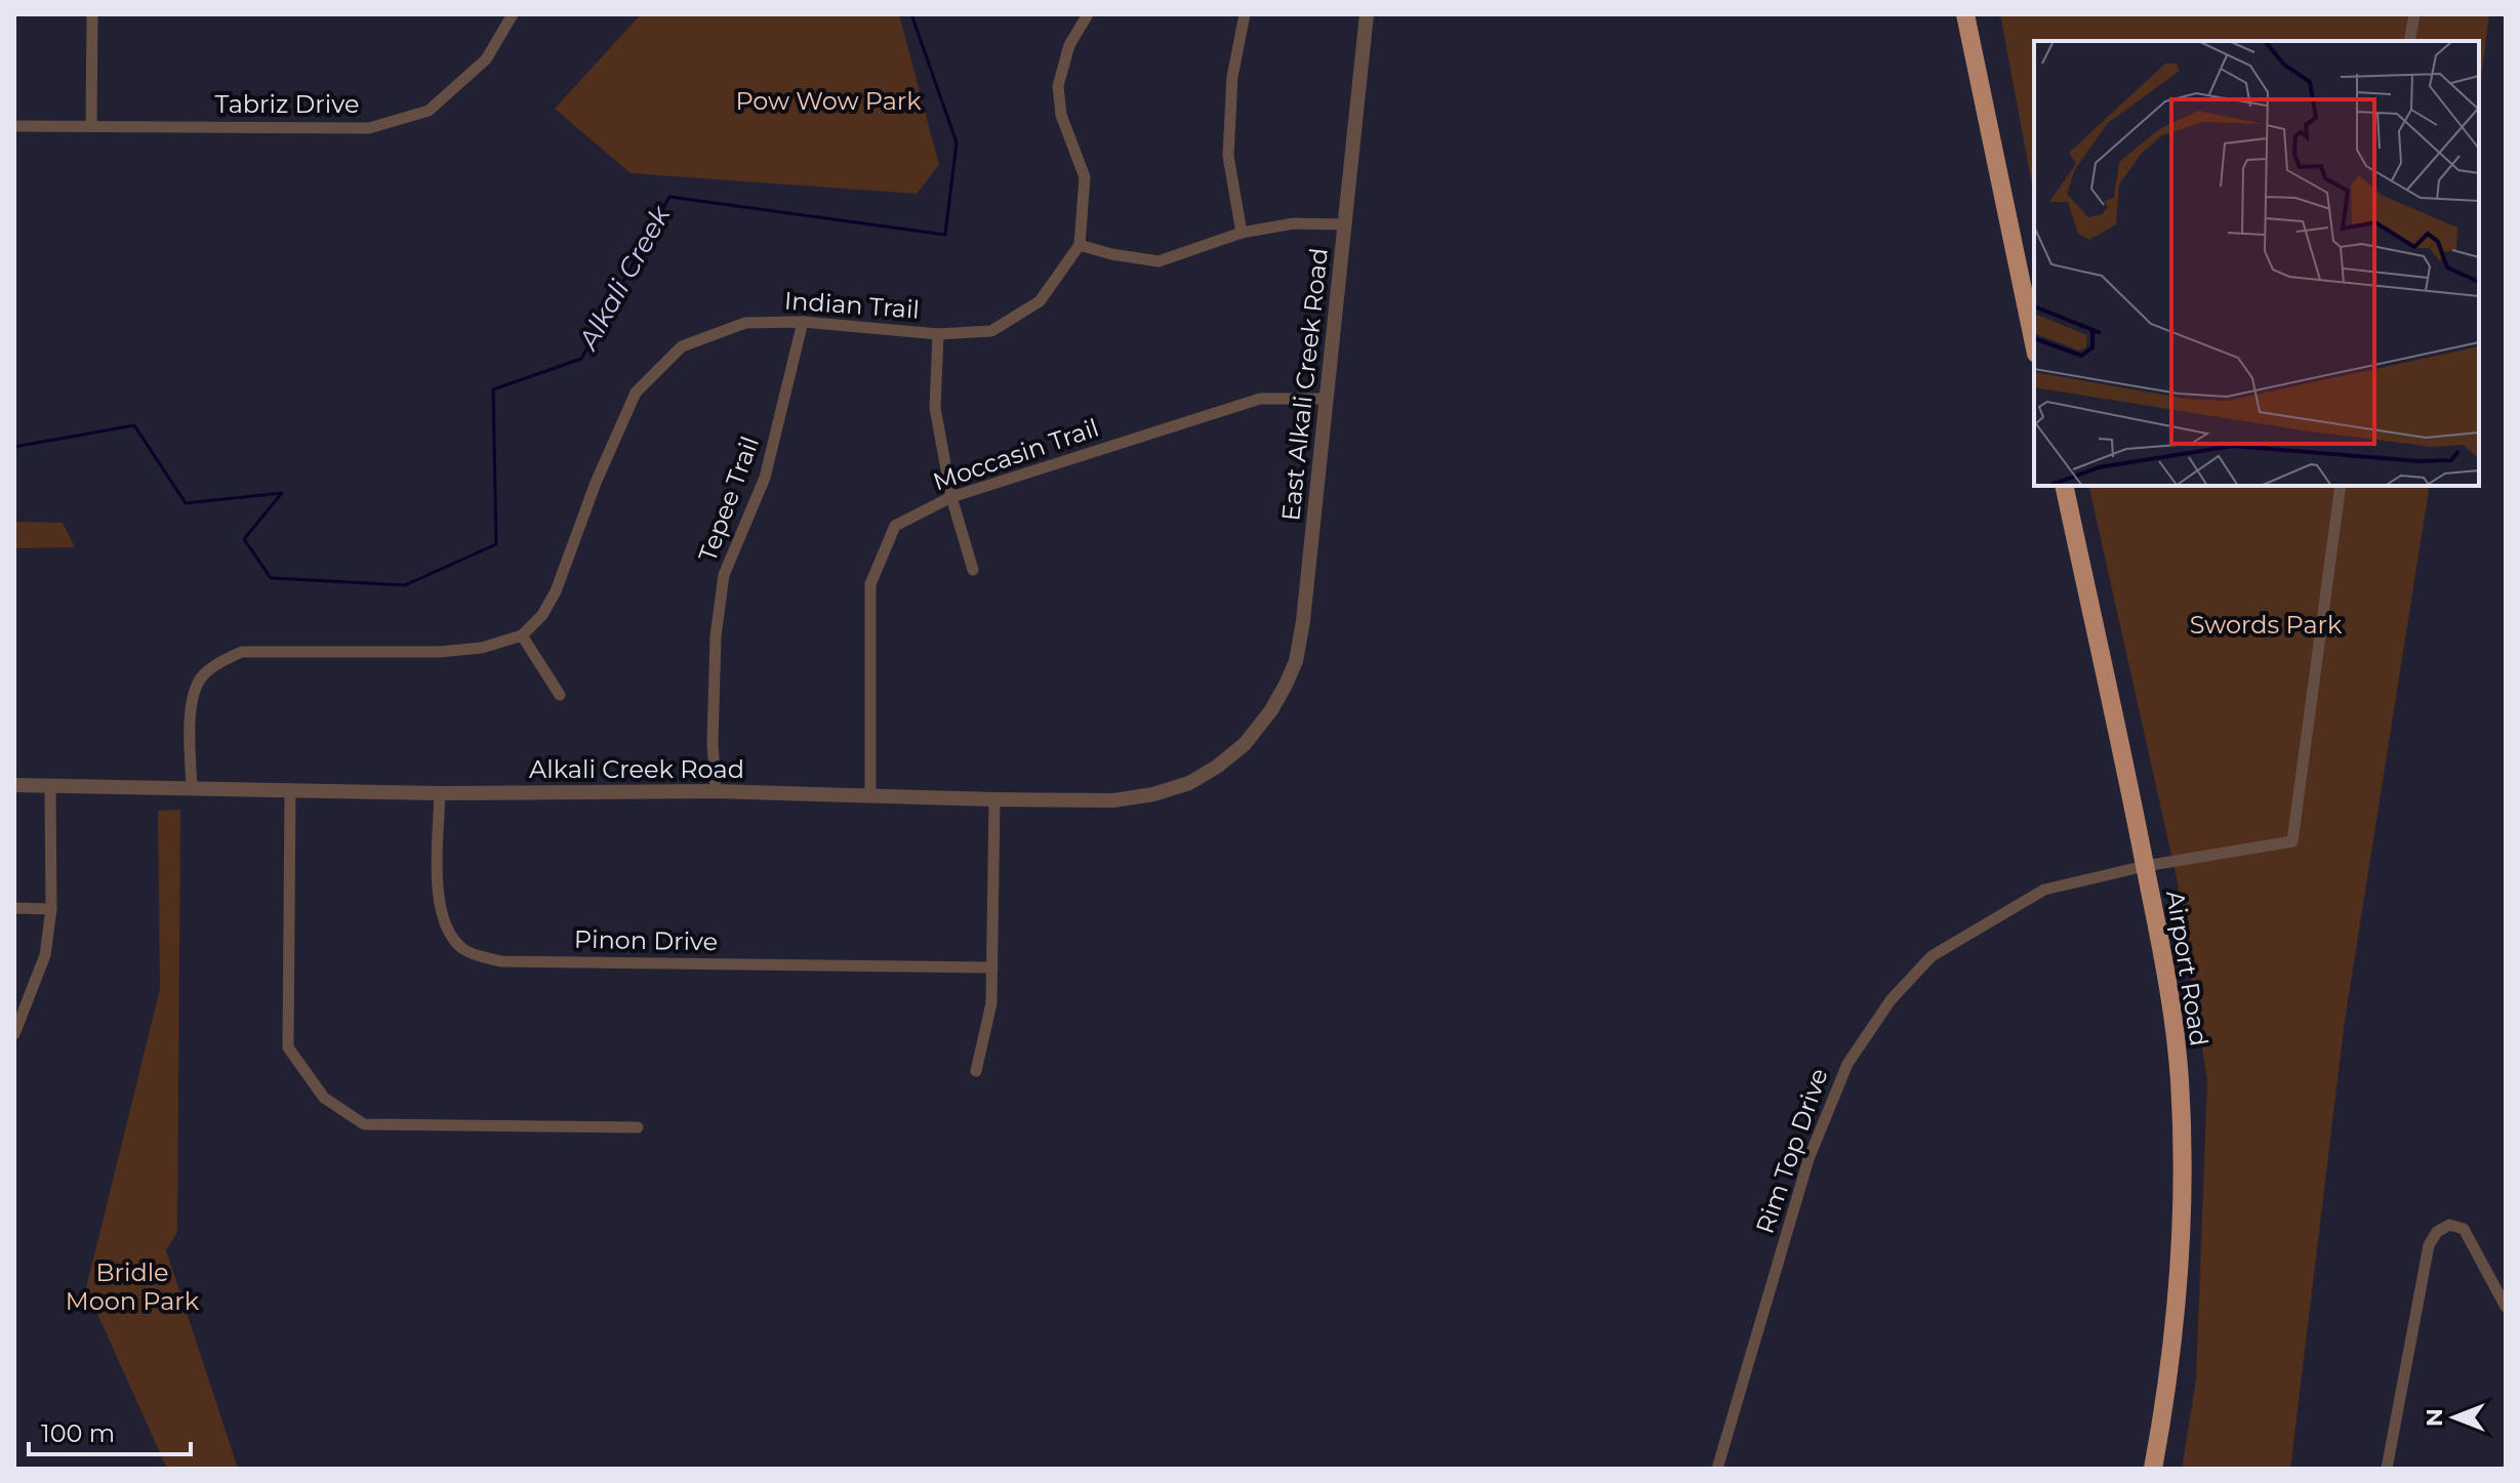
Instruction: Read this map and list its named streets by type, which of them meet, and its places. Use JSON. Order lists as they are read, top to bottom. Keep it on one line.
{"streets":{"highway":["Airport Road"],"street":["Tabriz Drive","Indian Trail","East Alkali Creek Road","Moccasin Trail","Tepee Trail","Alkali Creek Road","Pinon Drive","Rim Top Drive"]},"crossings":[["Indian Trail","Tepee Trail"],["East Alkali Creek Road","Moccasin Trail"],["East Alkali Creek Road","Alkali Creek Road"],["Moccasin Trail","Alkali Creek Road"],["Tepee Trail","Alkali Creek Road"],["Alkali Creek Road","Pinon Drive"],["Airport Road","Rim Top Drive"]],"water":["Alkali Creek"],"parks":["Pow Wow Park","Swords Park","Bridle Moon Park"],"scale_bar":"100 m","north":"left"}
